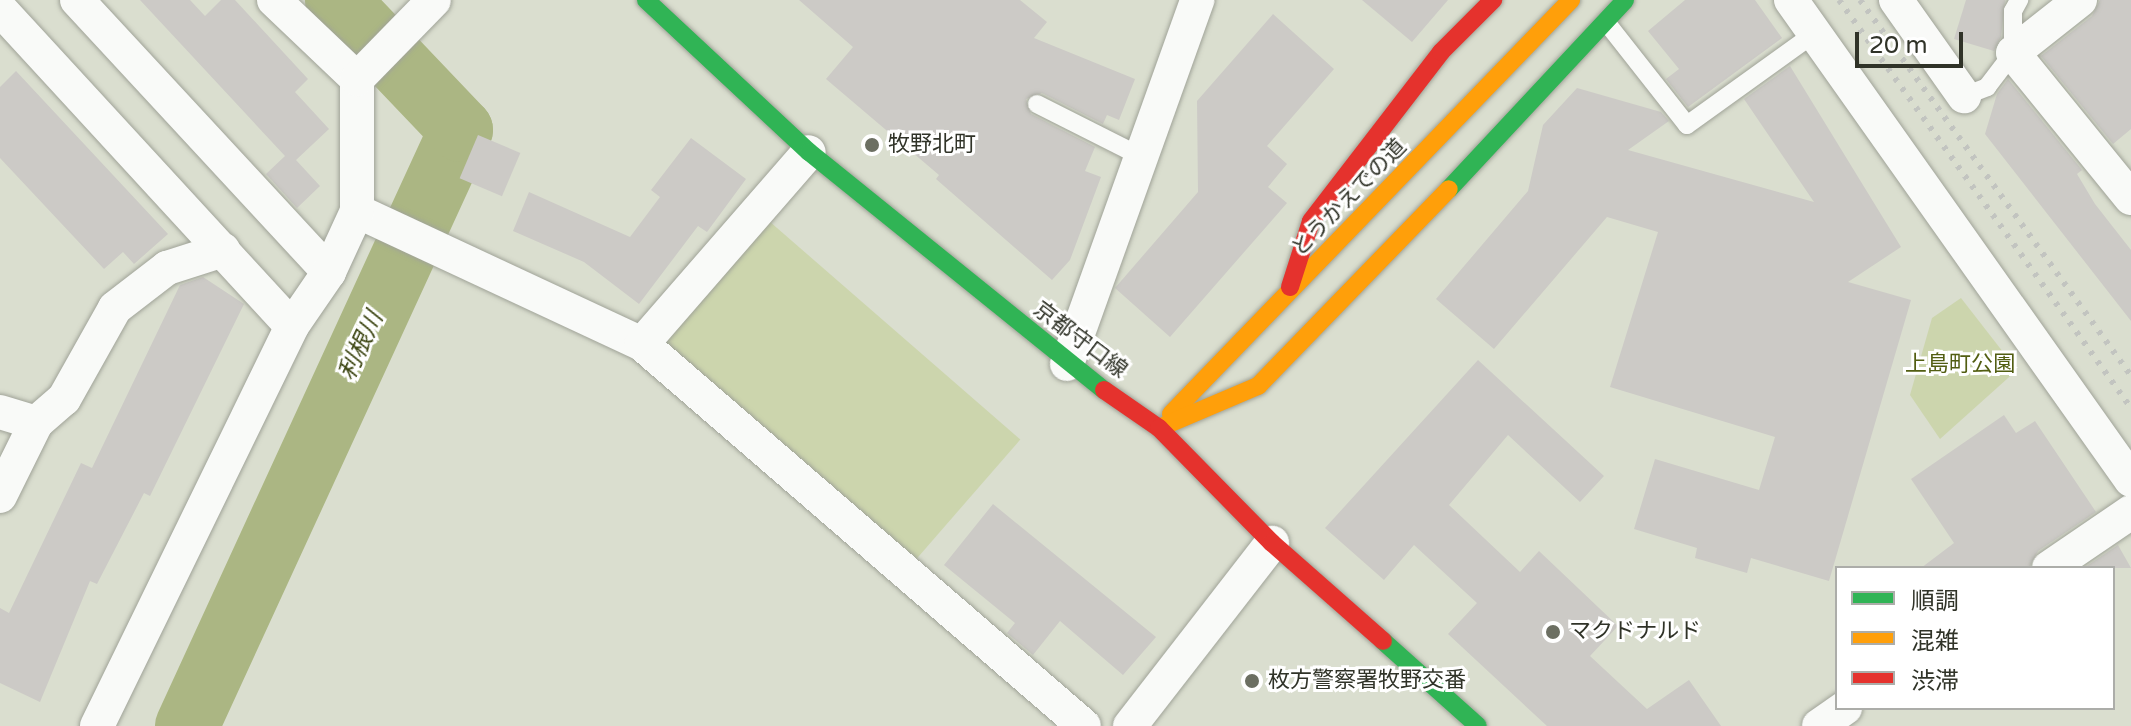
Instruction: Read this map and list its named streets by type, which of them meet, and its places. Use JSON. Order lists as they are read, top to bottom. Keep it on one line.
{"streets":{"street":["とうかえでの道","京都守口線"]},"crossings":[["とうかえでの道","京都守口線"]],"water":["利根川"],"parks":["上島町公園"],"places":["牧野北町","マクドナルド","枚方警察署牧野交番"],"legend":["順調","混雑","渋滞"],"scale_bar":"20 m"}
